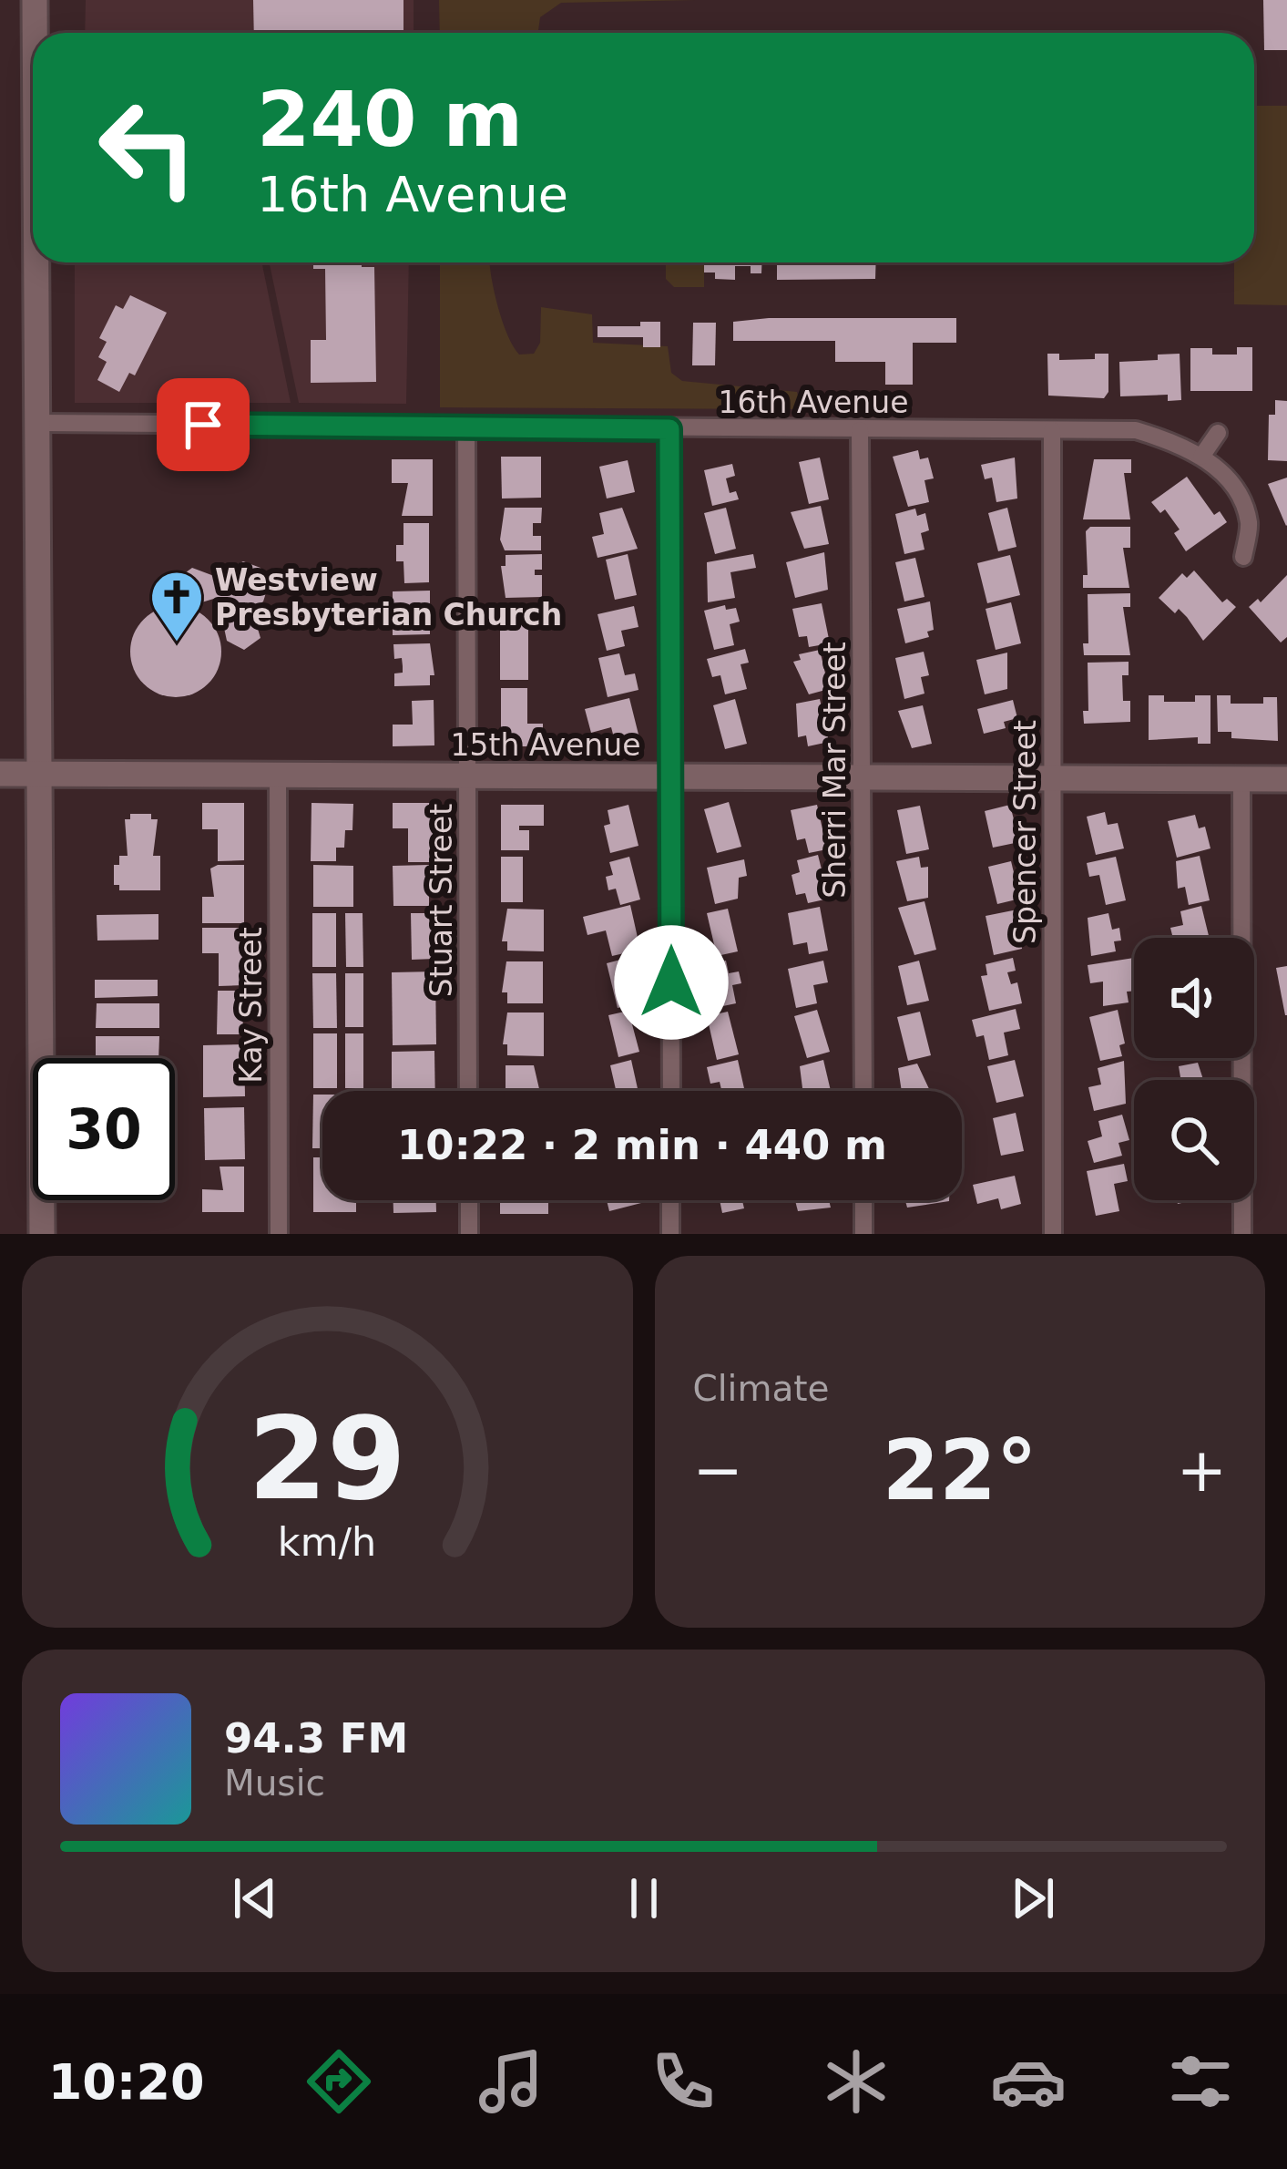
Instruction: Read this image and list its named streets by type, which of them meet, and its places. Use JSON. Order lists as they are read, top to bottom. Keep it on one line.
{"streets":{"street":["16th Avenue","15th Avenue","Sherri Mar Street","Spencer Street","Stuart Street","Kay Street"]},"crossings":[["16th Avenue","Sherri Mar Street"],["16th Avenue","Spencer Street"],["16th Avenue","Stuart Street"],["15th Avenue","Sherri Mar Street"],["15th Avenue","Spencer Street"],["15th Avenue","Stuart Street"],["15th Avenue","Kay Street"]],"places":{"church":["Westview Presbyterian Church"]},"page":{"turn":["240 m","16th Avenue"],"limit":"30","trip":"10:22 · 2 min · 440 m","tile":"Climate","heat":["−","22°","+"],"song":["94.3 FM","Music"],"tabs":"10:20","gauge":["29","km/h"]}}
